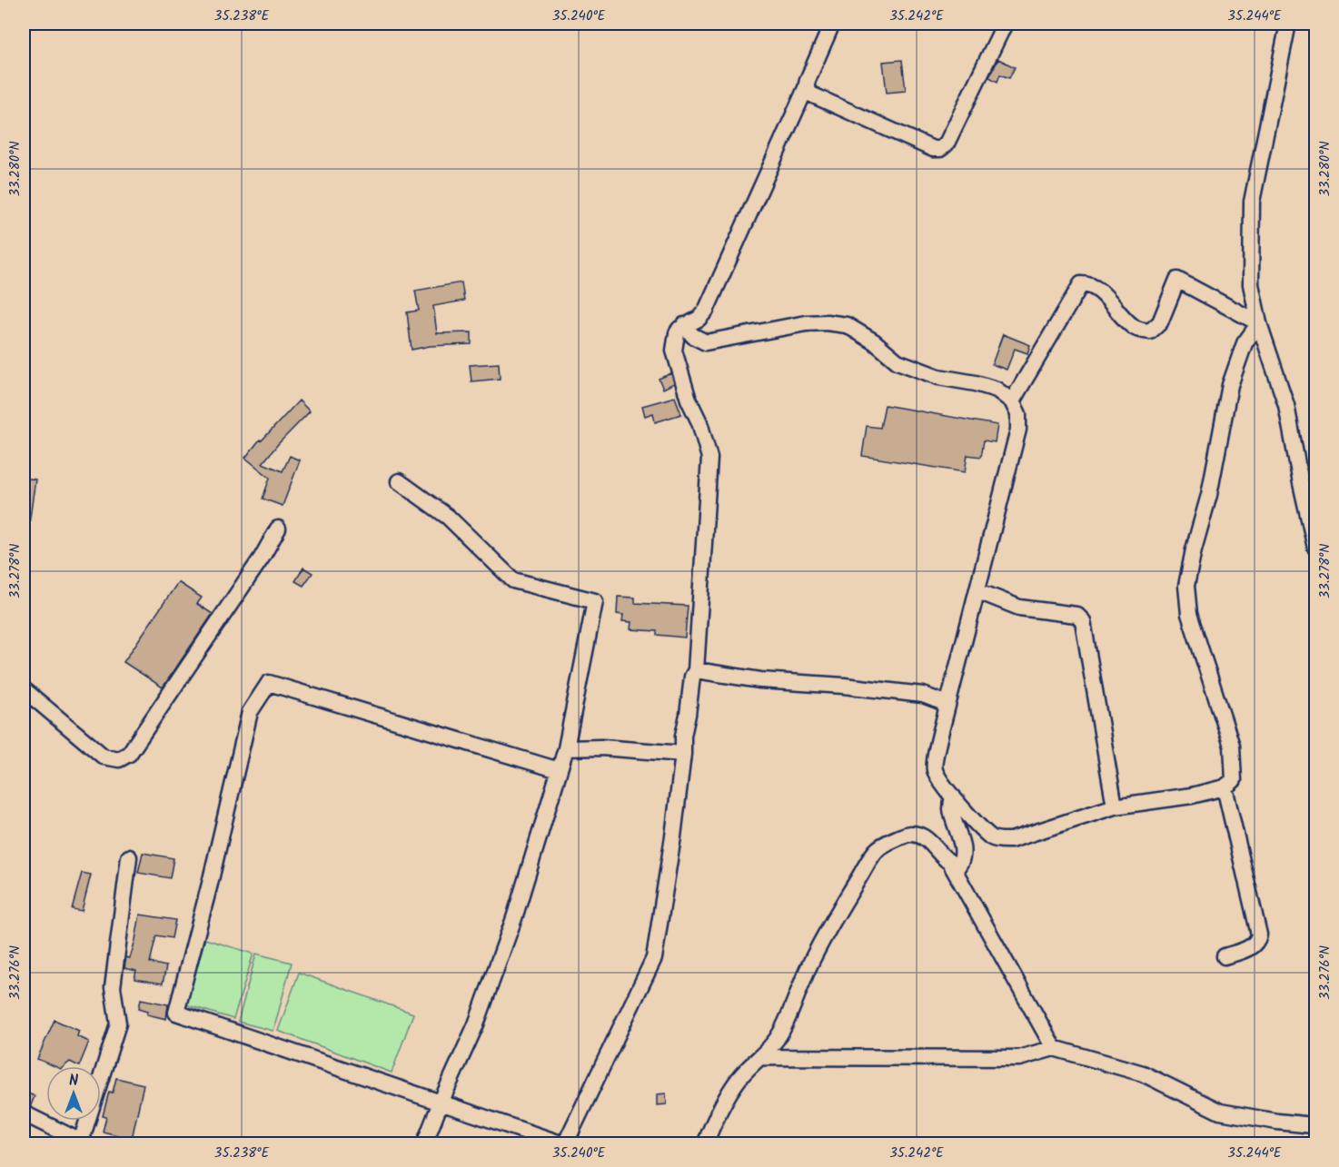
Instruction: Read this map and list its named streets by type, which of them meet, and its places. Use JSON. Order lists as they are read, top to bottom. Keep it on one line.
{"north":"top","coordinates":["35.238°E","35.240°E","35.242°E","35.244°E","33.280°N","33.278°N","33.276°N"]}
